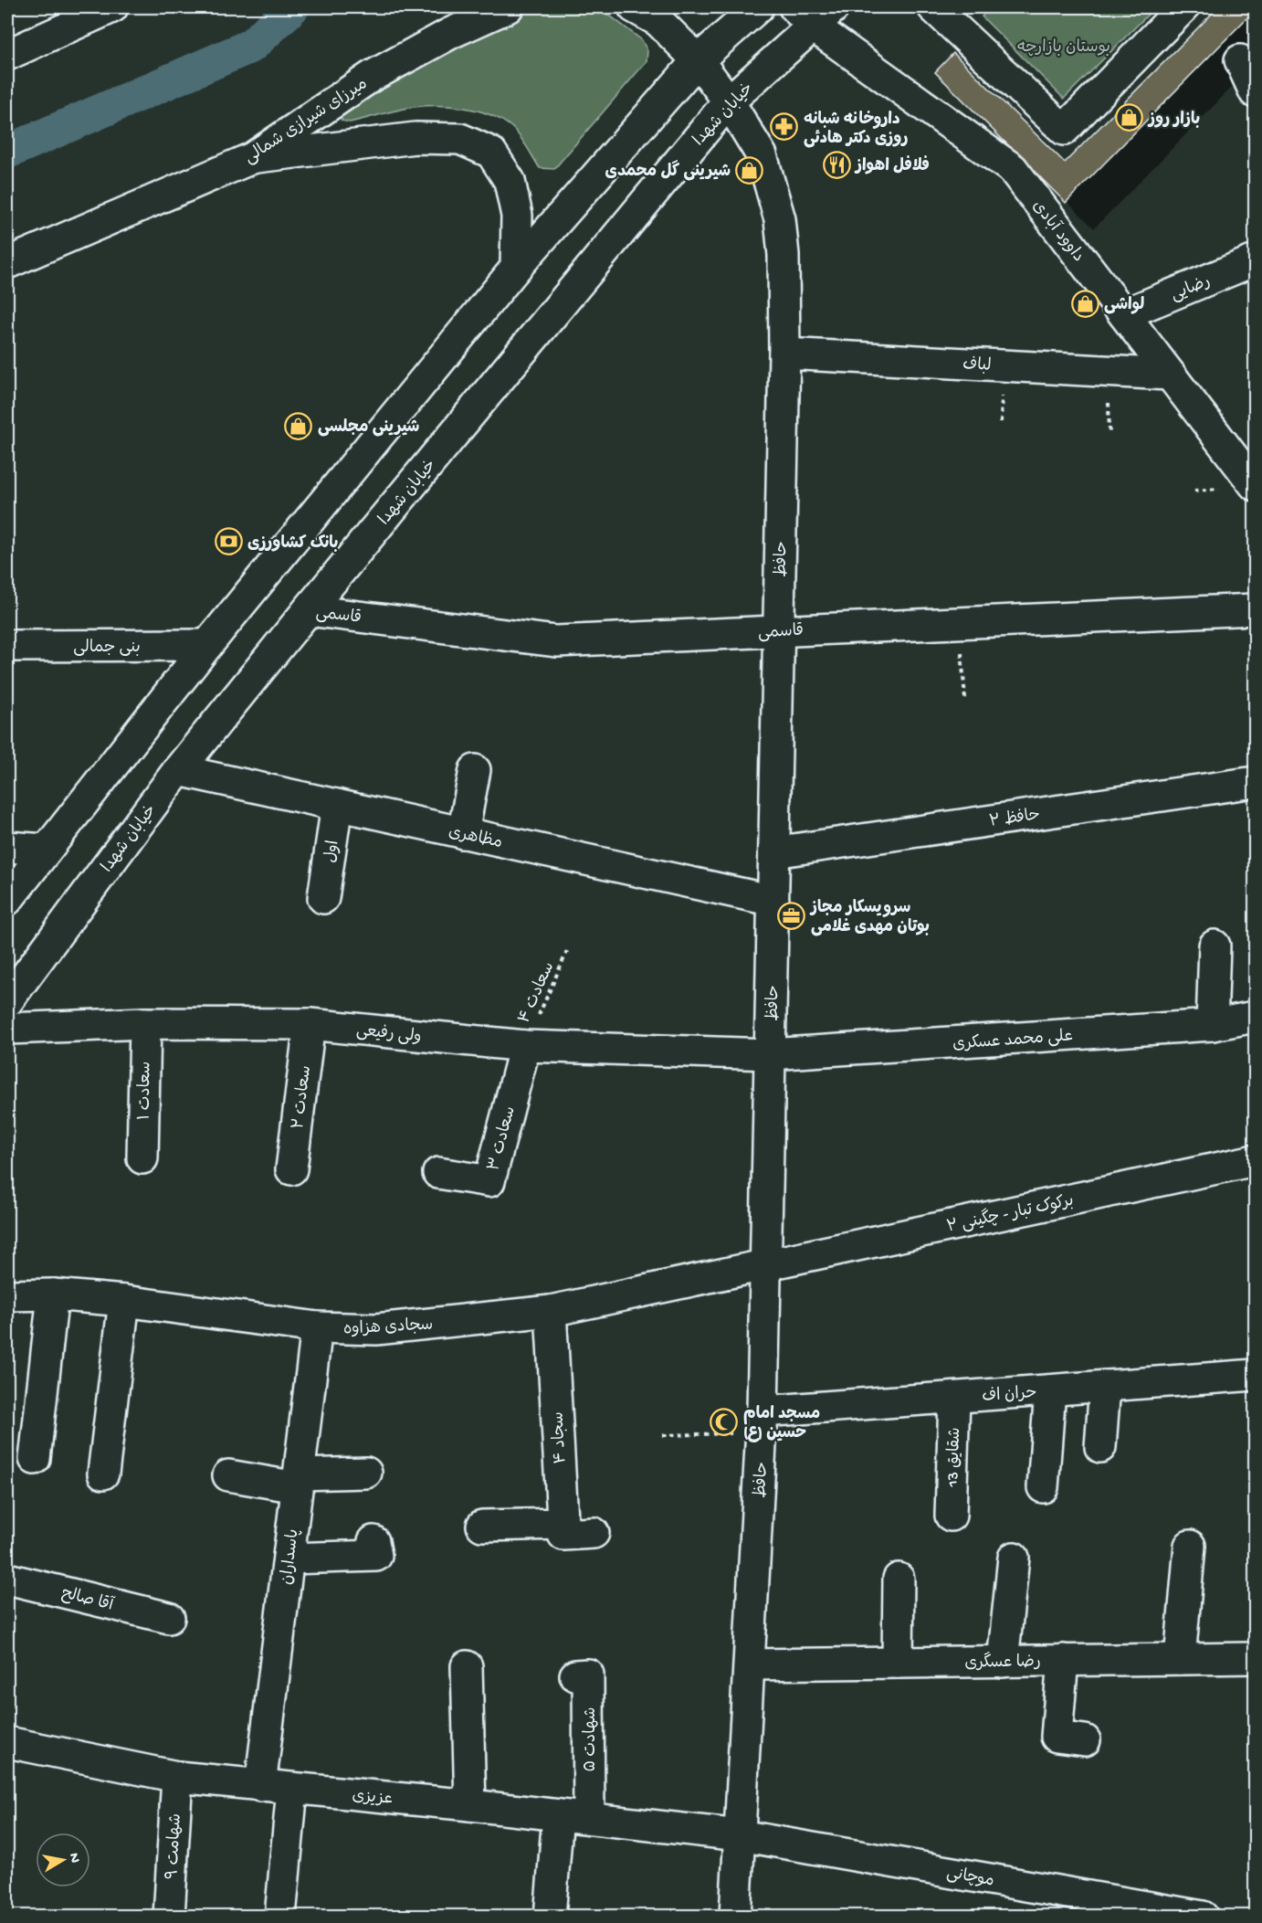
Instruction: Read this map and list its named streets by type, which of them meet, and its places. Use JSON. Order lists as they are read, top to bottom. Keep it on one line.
{"streets":{"street":["خیابان شهدا","میرزای شیرازی شمالی","داوود آبادی","رضایی","لباف","حافظ","قاسمی","بنی جمالی","حافظ ۲","مظاهری","اول","ولی رفیعی","علی محمد عسکری","سعادت ۱","سعادت ۲","سعادت ۳","برکوک تبار - چگینی ۲","سجادی هزاوه","حران اف","سجاد ۴","شقایق 13","پاسداران","آقا صالح","رضا عسگری","شهادت ۵","عزیزی","شهامت ۹","موچانی"],"path":["سعادت ۴"]},"crossings":[["خیابان شهدا","داوود آبادی"],["خیابان شهدا","حافظ"],["خیابان شهدا","قاسمی"],["خیابان شهدا","مظاهری"],["داوود آبادی","رضایی"],["داوود آبادی","لباف"],["لباف","حافظ"],["حافظ","قاسمی"],["حافظ","حافظ ۲"],["حافظ","مظاهری"],["حافظ","ولی رفیعی"],["حافظ","علی محمد عسکری"],["حافظ","برکوک تبار - چگینی ۲"],["حافظ","سجادی هزاوه"],["حافظ","حران اف"],["حافظ","رضا عسگری"],["حافظ","عزیزی"],["حافظ","موچانی"],["مظاهری","اول"],["سعادت ۴","ولی رفیعی"],["سعادت ۴","سعادت ۳"],["ولی رفیعی","علی محمد عسکری"],["ولی رفیعی","سعادت ۱"],["ولی رفیعی","سعادت ۲"],["ولی رفیعی","سعادت ۳"],["برکوک تبار - چگینی ۲","سجادی هزاوه"],["سجادی هزاوه","سجاد ۴"],["سجادی هزاوه","پاسداران"],["حران اف","شقایق 13"],["پاسداران","عزیزی"],["شهادت ۵","عزیزی"],["عزیزی","شهامت ۹"],["عزیزی","موچانی"]],"parks":["بوستان بازارچه"],"places":{"shop":["بازار روز","شیرینی گل محمدی","لواشی","شیرینی مجلسی"],"pharmacy":["داروخانه شبانه روزی دکتر هادئی"],"restaurant":["فلافل اهواز"],"bank":["بانک کشاورزی"],"office":["سرویسکار مجاز بوتان مهدی غلامی"],"mosque":["مسجد امام حسین (ع)"]},"north":"right"}
